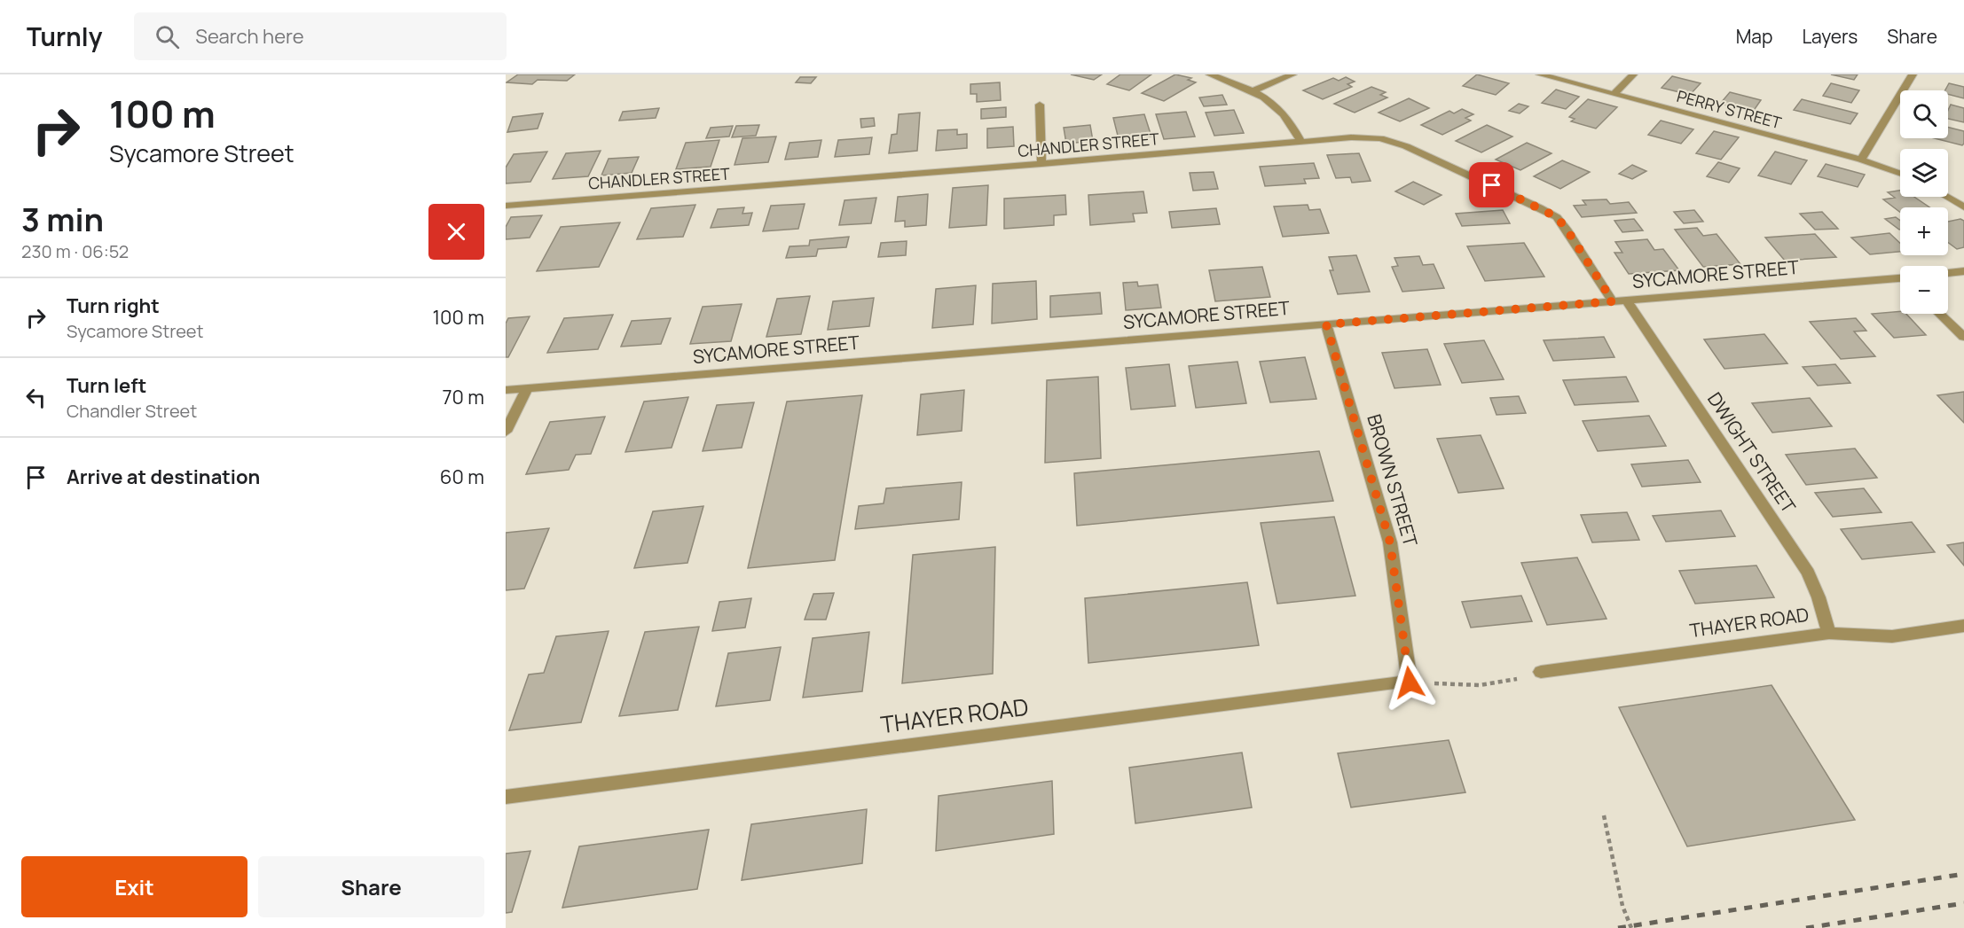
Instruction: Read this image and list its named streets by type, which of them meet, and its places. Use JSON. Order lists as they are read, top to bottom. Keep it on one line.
{"streets":{"street":["PERRY STREET","CHANDLER STREET","SYCAMORE STREET","DWIGHT STREET","BROWN STREET","THAYER ROAD"]},"crossings":[["CHANDLER STREET","SYCAMORE STREET"],["SYCAMORE STREET","DWIGHT STREET"],["SYCAMORE STREET","BROWN STREET"],["DWIGHT STREET","THAYER ROAD"],["BROWN STREET","THAYER ROAD"]],"page":{"header":"Turnly","search":"Search here","nav":["Map","Layers","Share"],"turn":["100 m","Sycamore Street"],"map_buttons":["+","−"],"heading":["3 min","230 m · 06:52"],"list":[{"name":"Turn right","note":"Sycamore Street","value":"100 m"},{"name":"Turn left","note":"Chandler Street","value":"70 m"},{"name":"Arrive at destination","value":"60 m"}],"buttons":["Exit","Share"]}}
